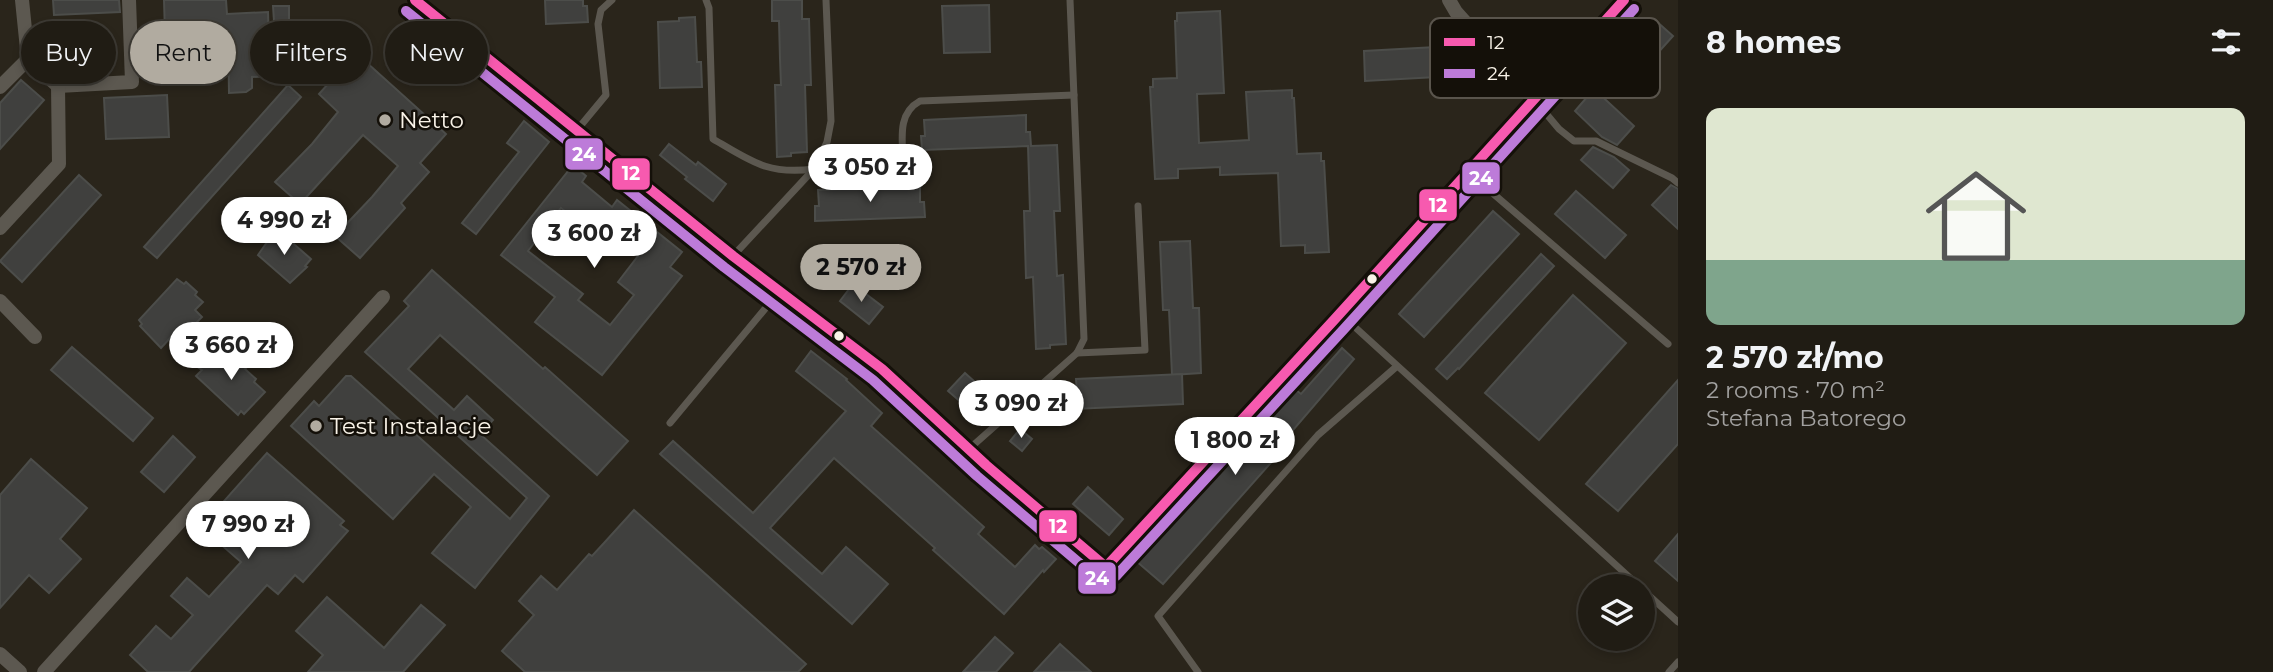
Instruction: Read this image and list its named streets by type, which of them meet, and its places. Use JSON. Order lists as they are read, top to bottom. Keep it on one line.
{"places":["Netto","Test Instalacje"],"lines":["transit line 12","transit line 24"],"legend":["12","24"],"page":{"heading":"8 homes","chip":["Buy","Rent","Filters","New"],"list":[{"name":"2 570 zł/mo","note":"2 rooms · 70 m² · Stefana Batorego"}],"price":["3 050 zł","4 990 zł","3 600 zł","2 570 zł","3 660 zł","3 090 zł","1 800 zł","7 990 zł"]}}
